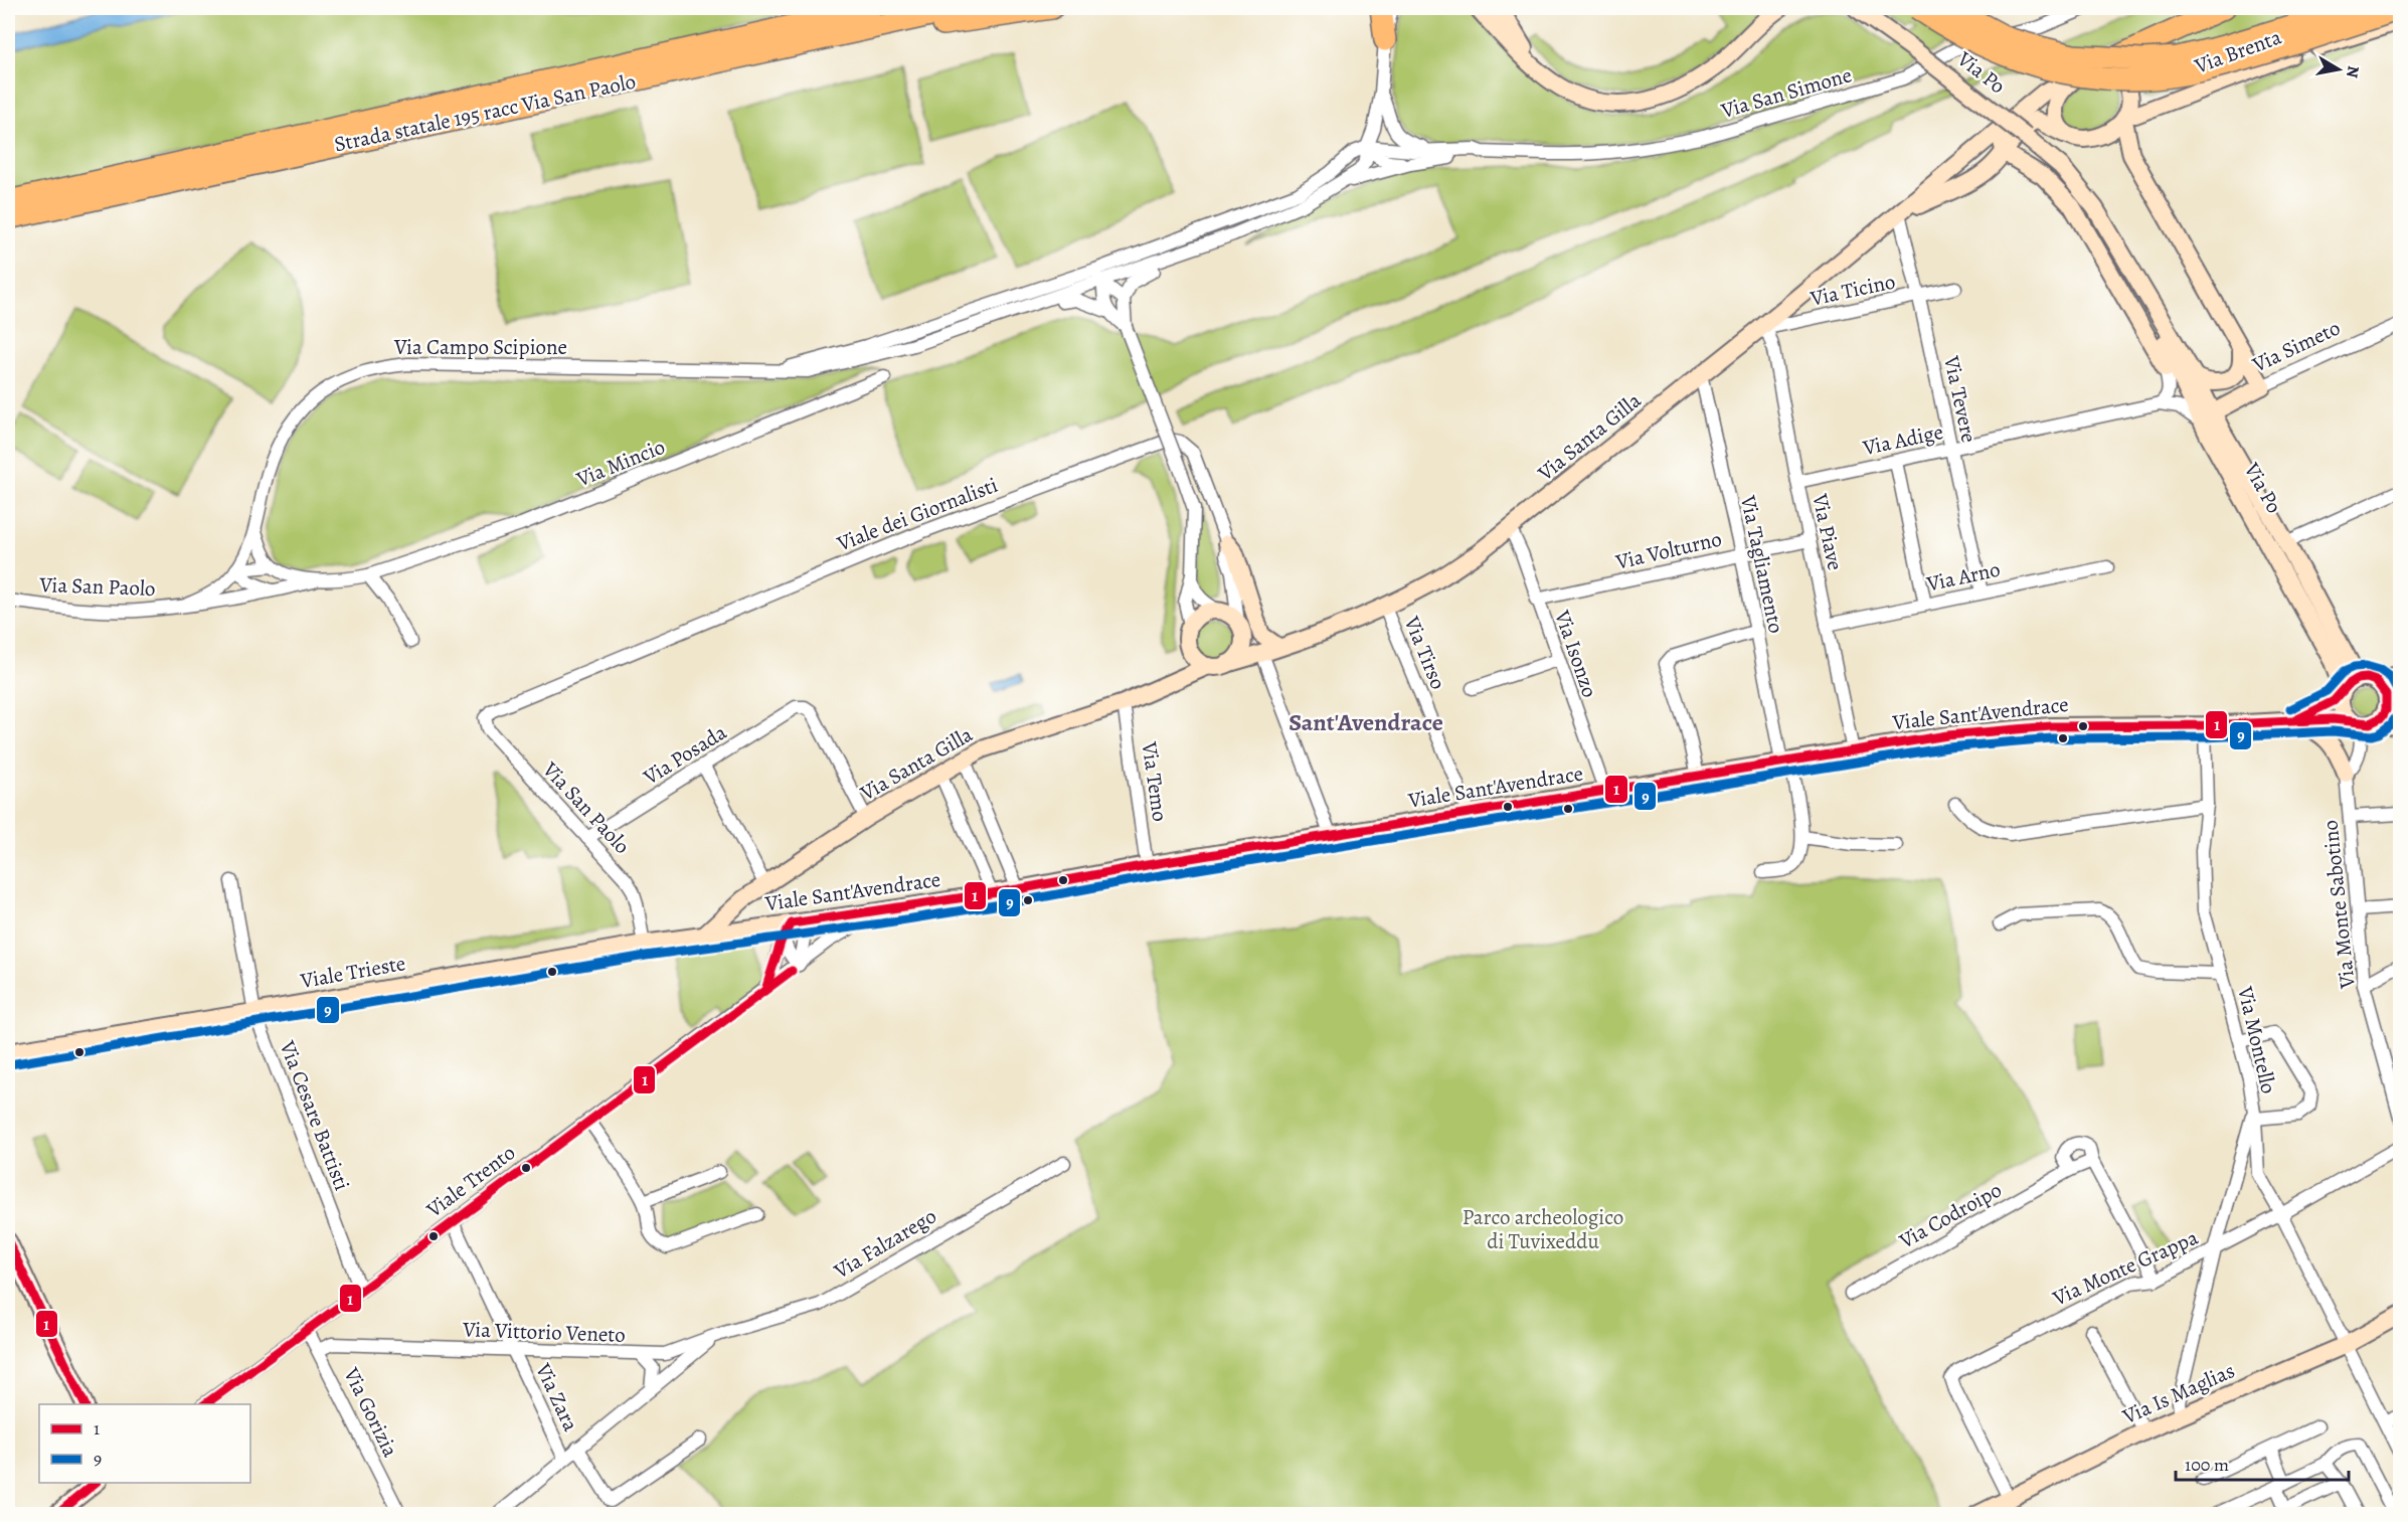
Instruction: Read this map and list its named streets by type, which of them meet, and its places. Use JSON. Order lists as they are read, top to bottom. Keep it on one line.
{"streets":{"highway":["Strada statale 195 racc Via San Paolo"],"main road":["Via Brenta","Via Po","Via Simeto","Via Santa Gilla","Viale Sant'Avendrace","Viale Trieste","Via Is Maglias"],"street":["Via San Simone","Via Ticino","Via Campo Scipione","Via Tevere","Via Adige","Via Mincio","Viale dei Giornalisti","Via Piave","Via Volturno","Via Tagliamento","Via Arno","Via San Paolo","Via Tirso","Via Isonzo","Via Posada","Via Temo","Via Monte Sabotino","Via Montello","Via Cesare Battisti","Viale Trento","Via Codroipo","Via Falzarego","Via Monte Grappa","Via Vittorio Veneto","Via Zara","Via Gorizia"]},"crossings":[["Via Brenta","Via Santa Gilla"],["Via Po","Via Simeto"],["Via Po","Viale Sant'Avendrace"],["Via San Simone","Via Campo Scipione"],["Via Ticino","Via Tevere"],["Via Ticino","Via Santa Gilla"],["Via Ticino","Via Piave"],["Via Campo Scipione","Via San Paolo"],["Via Tevere","Via Santa Gilla"],["Via Tevere","Via Adige"],["Via Tevere","Via Arno"],["Via Santa Gilla","Viale dei Giornalisti"],["Via Santa Gilla","Via Piave"],["Via Santa Gilla","Via Tagliamento"],["Via Santa Gilla","Via Tirso"],["Via Santa Gilla","Via Isonzo"],["Via Santa Gilla","Viale Sant'Avendrace"],["Via Santa Gilla","Via Posada"],["Via Santa Gilla","Via Temo"],["Via Santa Gilla","Viale Trieste"],["Via Adige","Via Piave"],["Via Mincio","Via San Paolo"],["Viale dei Giornalisti","Via San Paolo"],["Via Piave","Via Volturno"],["Via Piave","Via Arno"],["Via Piave","Viale Sant'Avendrace"],["Via Volturno","Via Tagliamento"],["Via Volturno","Via Isonzo"],["Via Tagliamento","Viale Sant'Avendrace"],["Via San Paolo","Via Posada"],["Via San Paolo","Viale Trieste"],["Via Tirso","Viale Sant'Avendrace"],["Via Isonzo","Viale Sant'Avendrace"],["Viale Sant'Avendrace","Via Temo"],["Viale Sant'Avendrace","Viale Trieste"],["Viale Sant'Avendrace","Via Montello"],["Viale Sant'Avendrace","Viale Trento"],["Viale Trieste","Via Cesare Battisti"],["Via Montello","Via Monte Grappa"],["Via Montello","Via Is Maglias"],["Via Cesare Battisti","Viale Trento"],["Viale Trento","Via Zara"],["Viale Trento","Via Gorizia"],["Via Falzarego","Via Vittorio Veneto"],["Via Monte Grappa","Via Is Maglias"],["Via Vittorio Veneto","Via Zara"],["Via Vittorio Veneto","Via Gorizia"]],"districts":["Sant'Avendrace"],"parks":["Parco archeologico di Tuvixeddu"],"lines":["transit line 9","transit line 1"],"legend":["1","9"],"scale_bar":"100 m","north":"right"}
